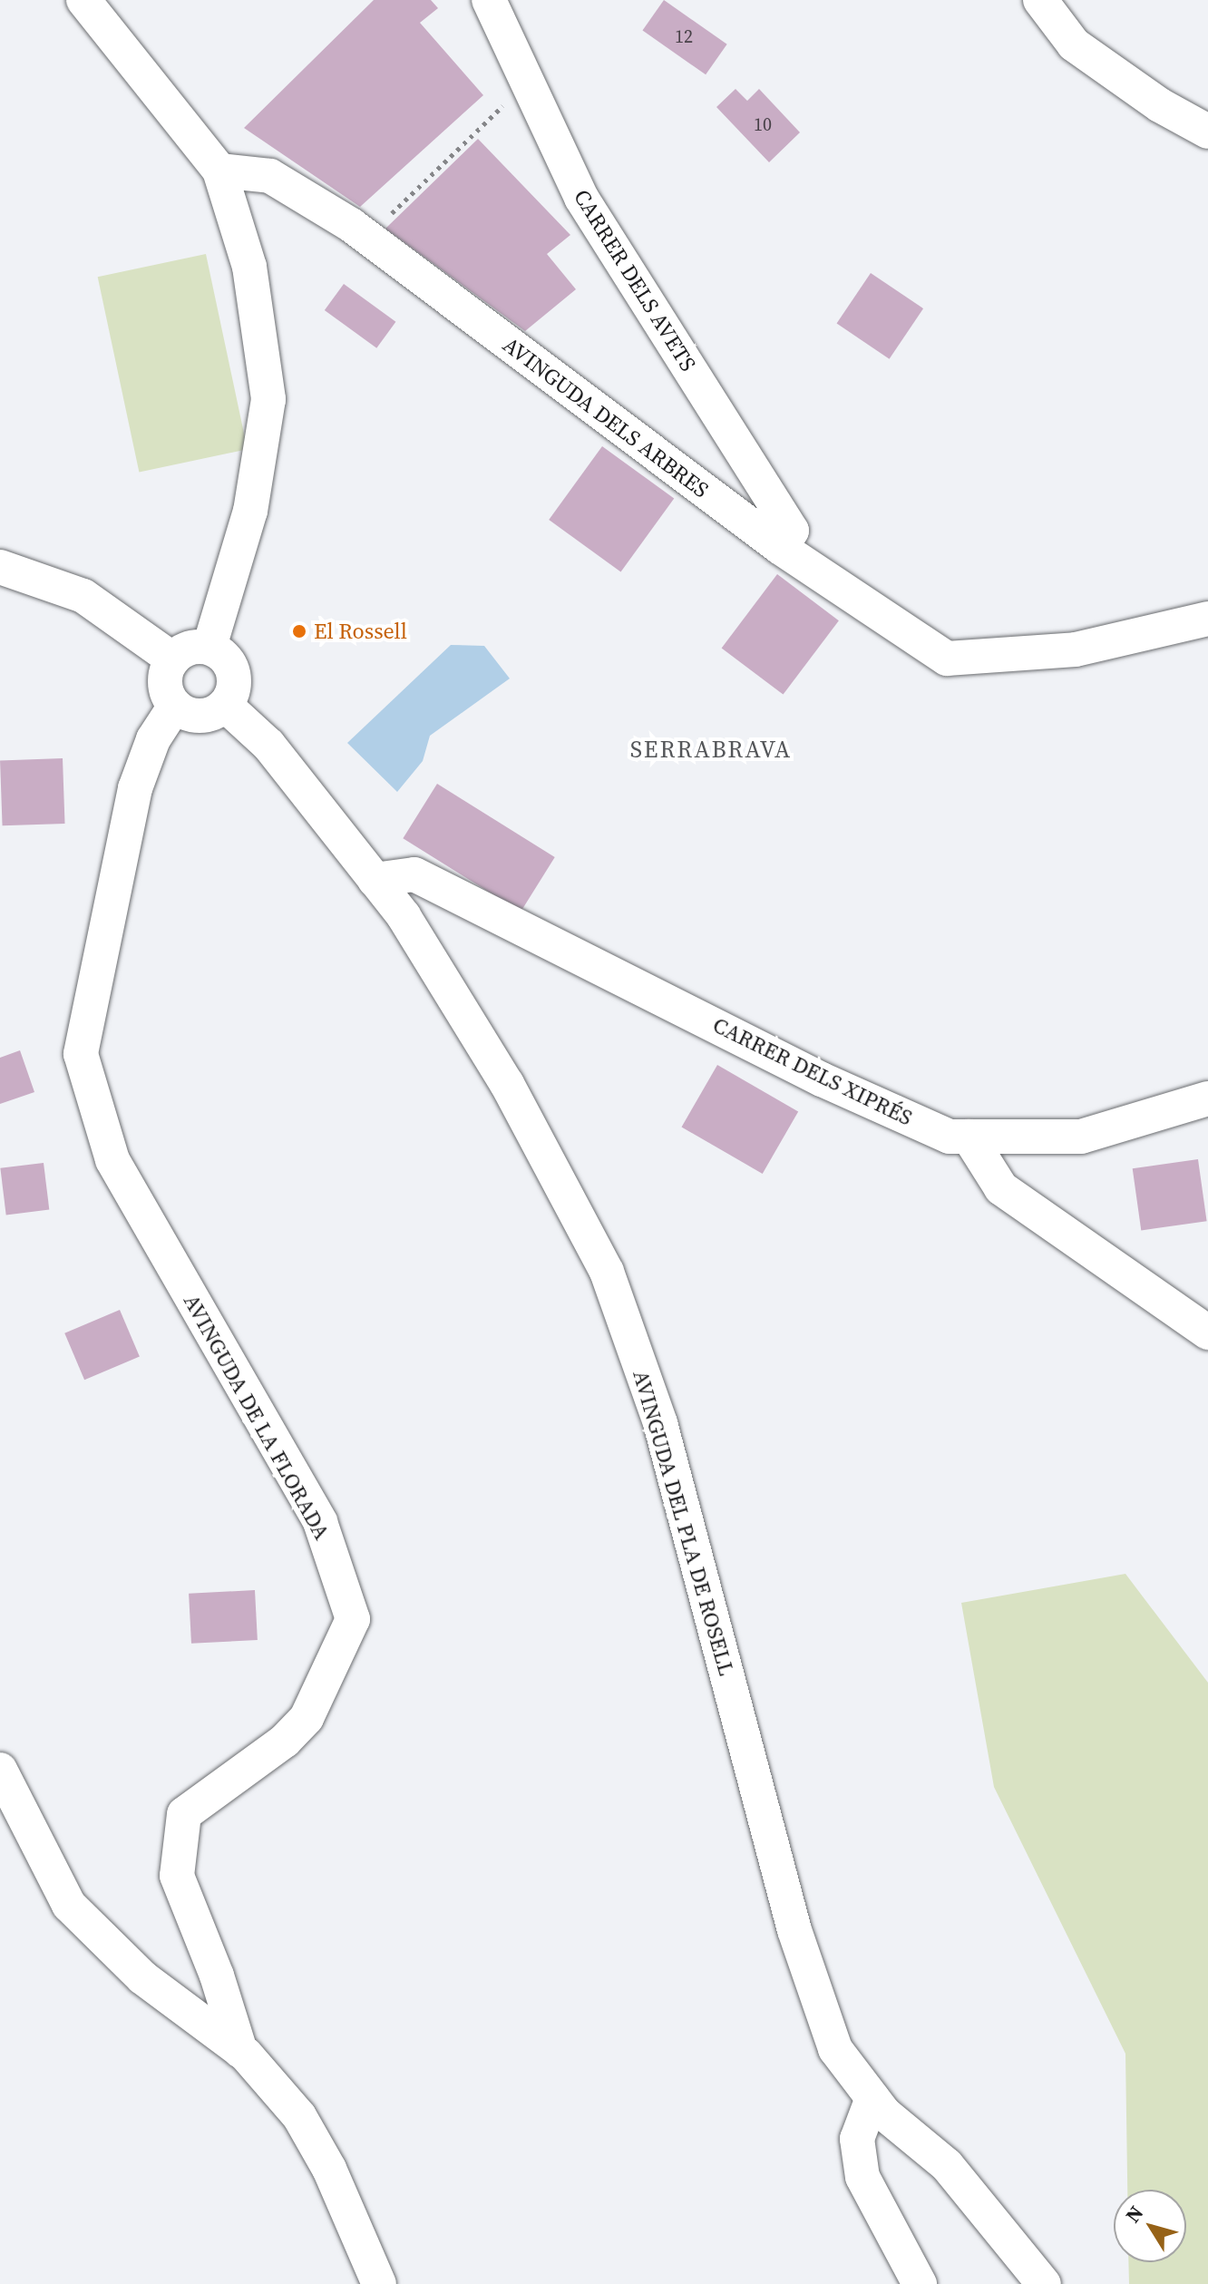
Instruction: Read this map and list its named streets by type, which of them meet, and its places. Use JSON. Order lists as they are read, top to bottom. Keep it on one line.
{"streets":{"street":["CARRER DELS AVETS","AVINGUDA DELS ARBRES","CARRER DELS XIPRÉS","AVINGUDA DE LA FLORADA","AVINGUDA DEL PLA DE ROSELL"]},"crossings":[["CARRER DELS AVETS","AVINGUDA DELS ARBRES"],["CARRER DELS XIPRÉS","AVINGUDA DEL PLA DE ROSELL"],["AVINGUDA DE LA FLORADA","AVINGUDA DEL PLA DE ROSELL"]],"districts":["SERRABRAVA"],"places":["El Rossell"],"house_numbers":["12","10"],"north":"top left"}
